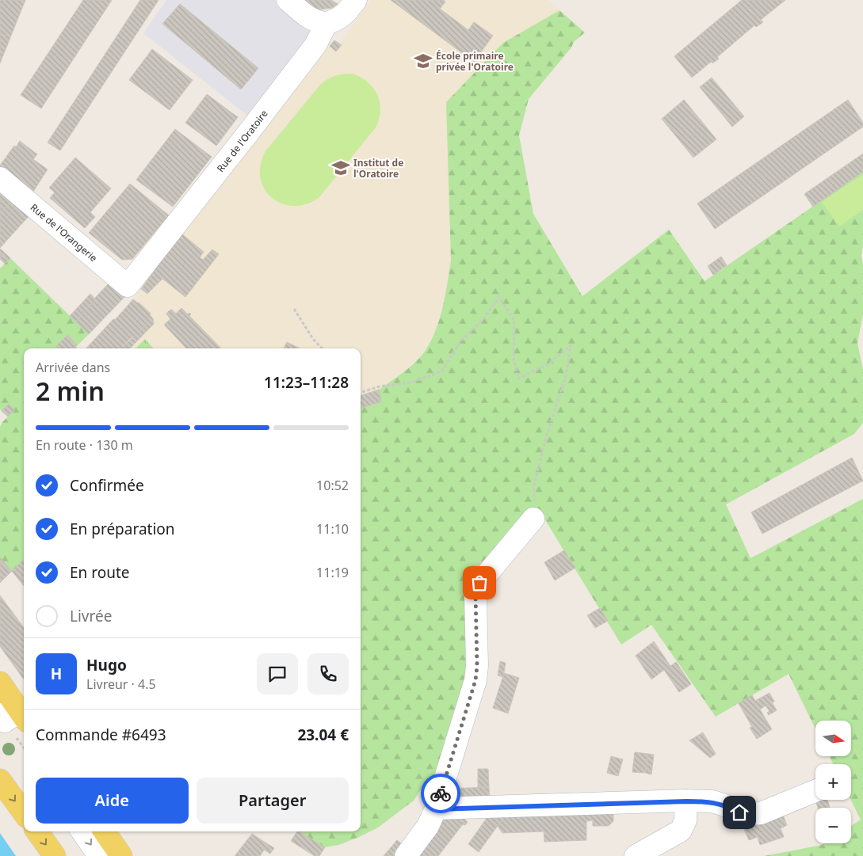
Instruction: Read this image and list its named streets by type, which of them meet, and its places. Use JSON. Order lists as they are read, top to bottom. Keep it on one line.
{"streets":{"street":["Rue de l'Oratoire","Rue de l'Orangerie"]},"crossings":[["Rue de l'Oratoire","Rue de l'Orangerie"]],"places":{"school or university":["École primaire privée l'Oratoire","Institut de l'Oratoire"]},"north":"right","page":{"heading":["2 min","Arrivée dans","11:23–11:28"],"panel":["Hugo","Livreur · 4.5","Commande #6493","23.04 €"],"bar":"En route · 130 m","list":[["Confirmée","10:52"],["En préparation","11:10"],["En route","11:19"],"Livrée"],"round":"H","map_buttons":["+","−"],"buttons":["Aide","Partager"]}}
